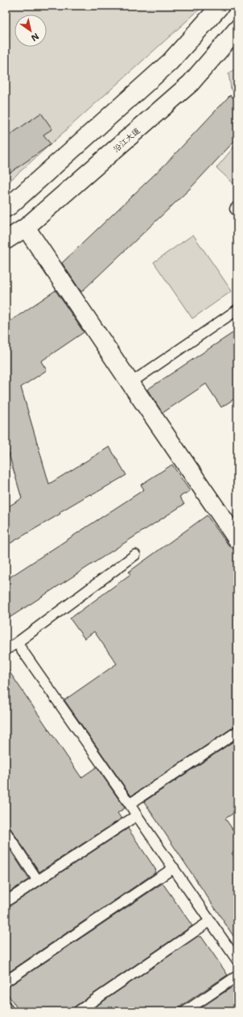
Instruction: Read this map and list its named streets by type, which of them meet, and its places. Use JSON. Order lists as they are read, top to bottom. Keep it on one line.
{"streets":{"main road":["沿江大道"]},"north":"bottom right"}
